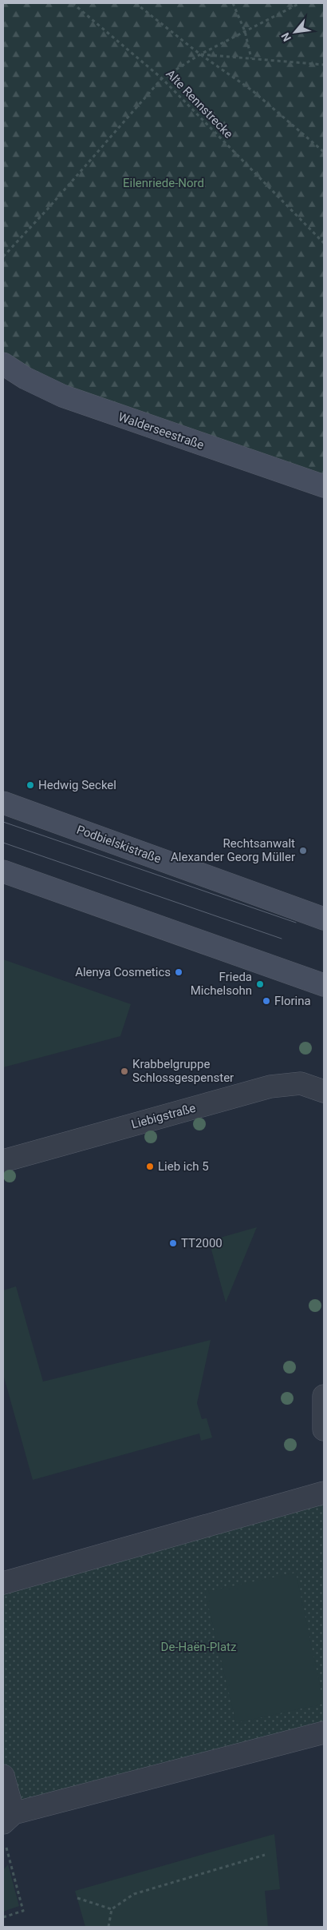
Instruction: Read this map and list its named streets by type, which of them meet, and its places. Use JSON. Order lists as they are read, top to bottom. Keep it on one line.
{"streets":{"main road":["Walderseestraße","Podbielskistraße"],"street":["Liebigstraße"],"path":["Alte Rennstrecke"]},"parks":["Eilenriede-Nord","De-Haën-Platz"],"places":["Hedwig Seckel","Rechtsanwalt Alexander Georg Müller","Alenya Cosmetics","Frieda Michelsohn","Florina","Krabbelgruppe Schlossgespenster","Lieb ich 5","TT2000"],"north":"bottom left"}
